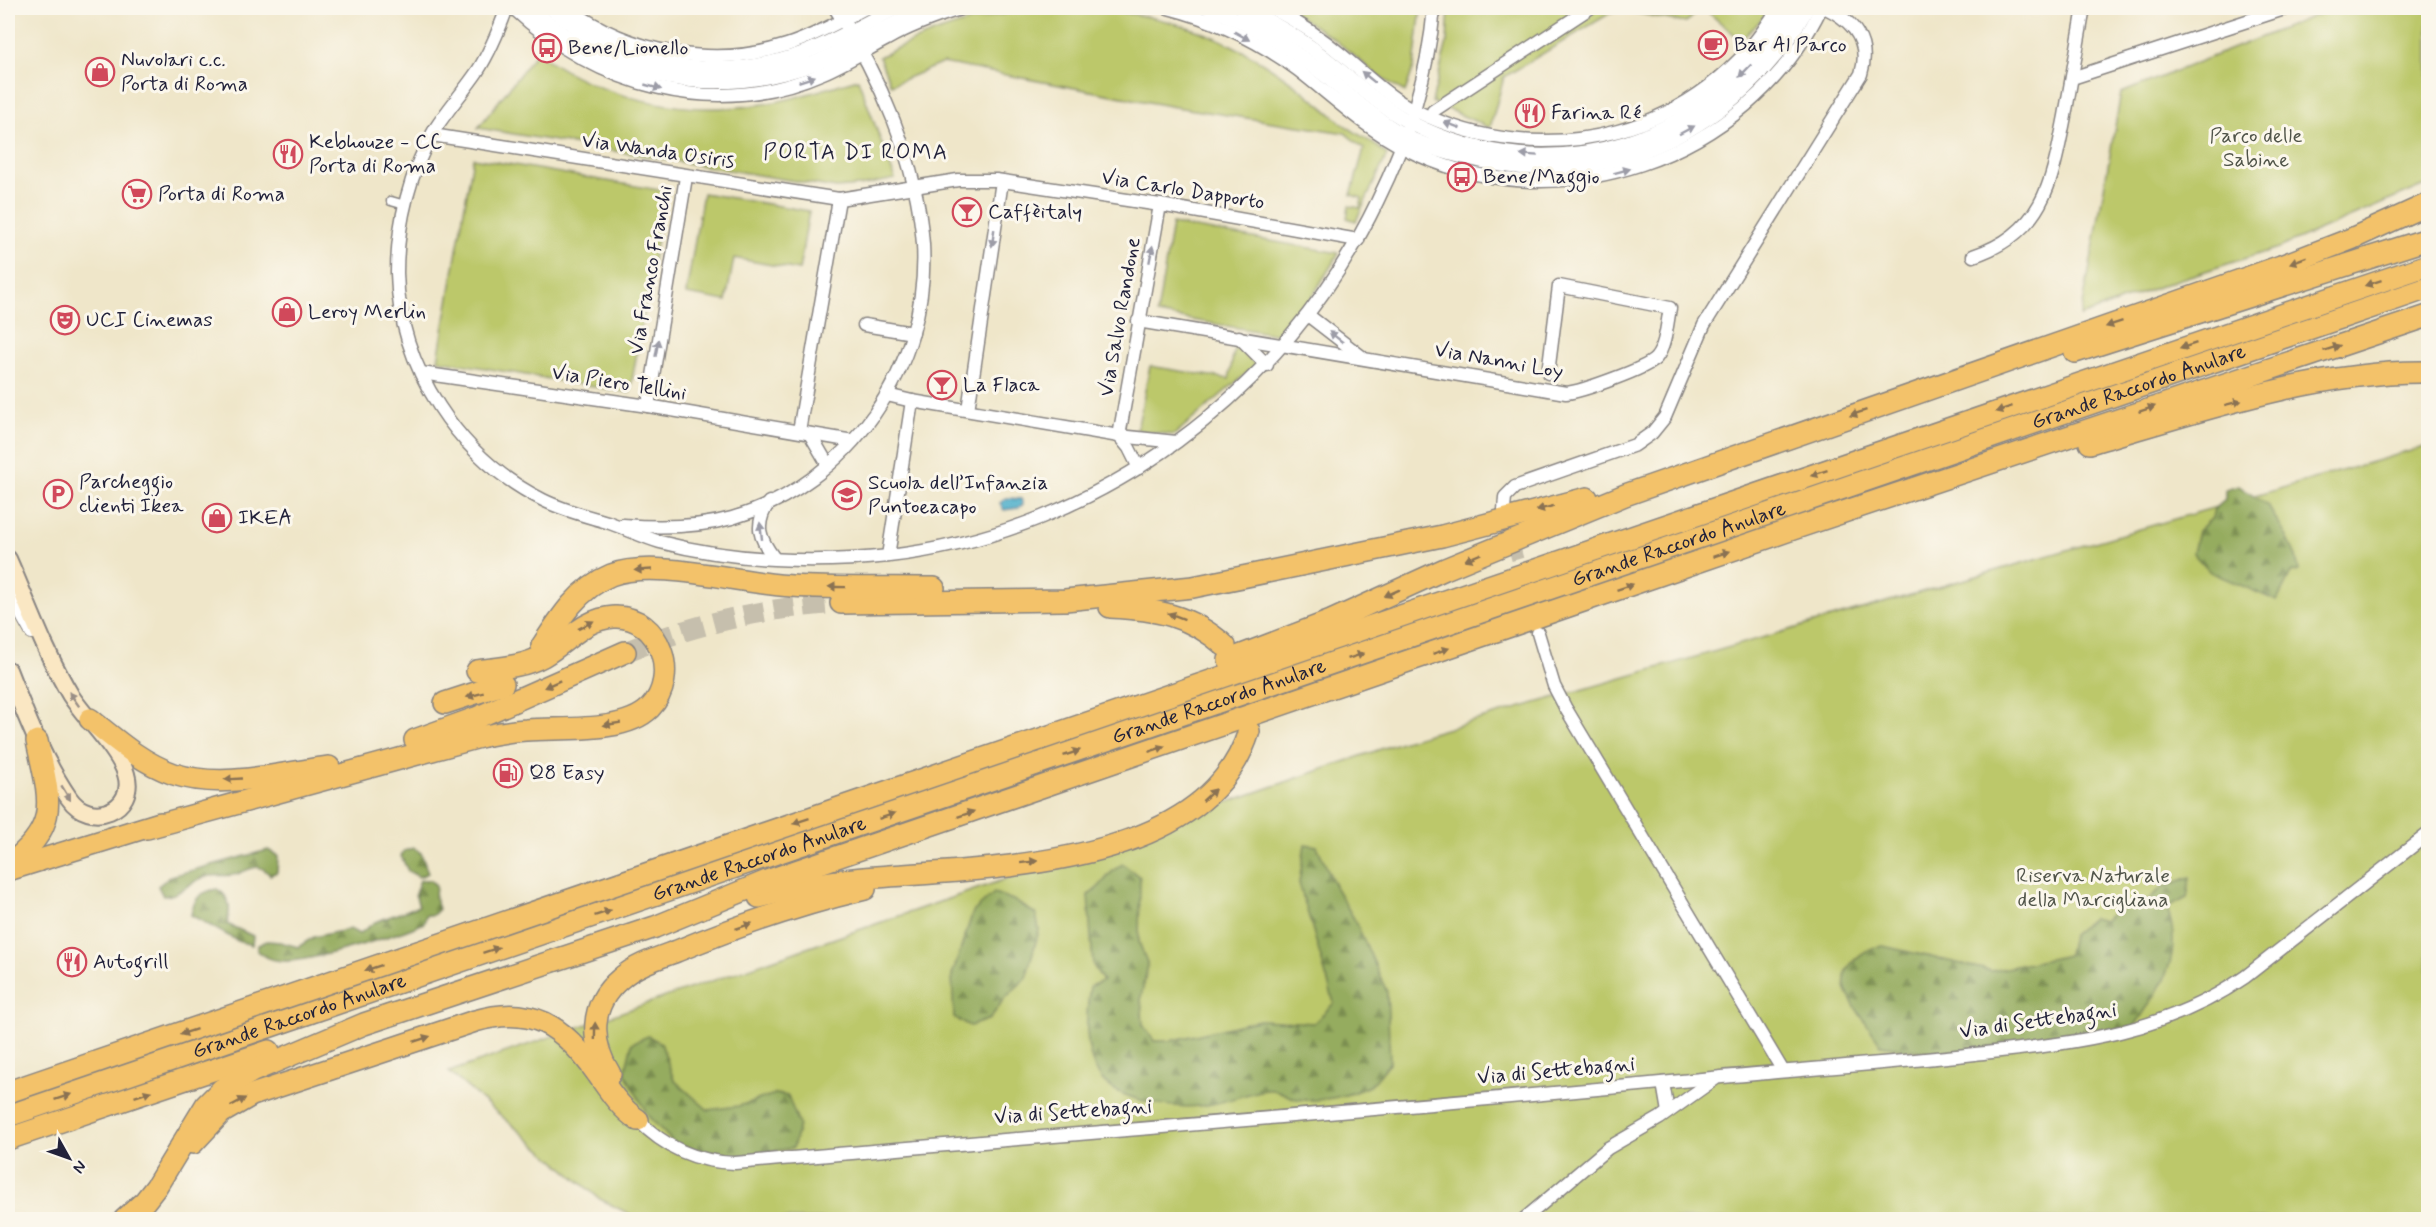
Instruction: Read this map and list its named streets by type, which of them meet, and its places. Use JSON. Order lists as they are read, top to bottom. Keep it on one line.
{"streets":{"highway":["Grande Raccordo Anulare"],"street":["Via Wanda Osiris","Via Carlo Dapporto","Via Franco Franchi","Via Salvo Randone","Via Nanni Loy","Via Piero Tellini","Via di Settebagni"]},"crossings":[["Via Wanda Osiris","Via Carlo Dapporto"],["Via Wanda Osiris","Via Franco Franchi"],["Via Carlo Dapporto","Via Salvo Randone"],["Via Franco Franchi","Via Piero Tellini"],["Via Salvo Randone","Via Nanni Loy"]],"one_way":["Via Franco Franchi","Via Salvo Randone"],"districts":["PORTA DI ROMA"],"parks":["Parco delle Sabine","Riserva Naturale della Marcigliana"],"places":{"cafe":["Bar Al Parco"],"bus stop":["Bene/Lionello","Bene/Maggio"],"shop":["Nuvolari c.c. Porta di Roma","Leroy Merlin","IKEA"],"restaurant":["Farina Ré","Kebhouze - CC Porta di Roma","Autogrill"],"supermarket":["Porta di Roma"],"bar":["Caffèitaly","La Flaca"],"theatre":["UCI Cinemas"],"parking":["Parcheggio clienti Ikea"],"school or university":["Scuola dell’Infanzia Puntoeacapo"],"fuel station":["Q8 Easy"]},"north":"bottom right"}
